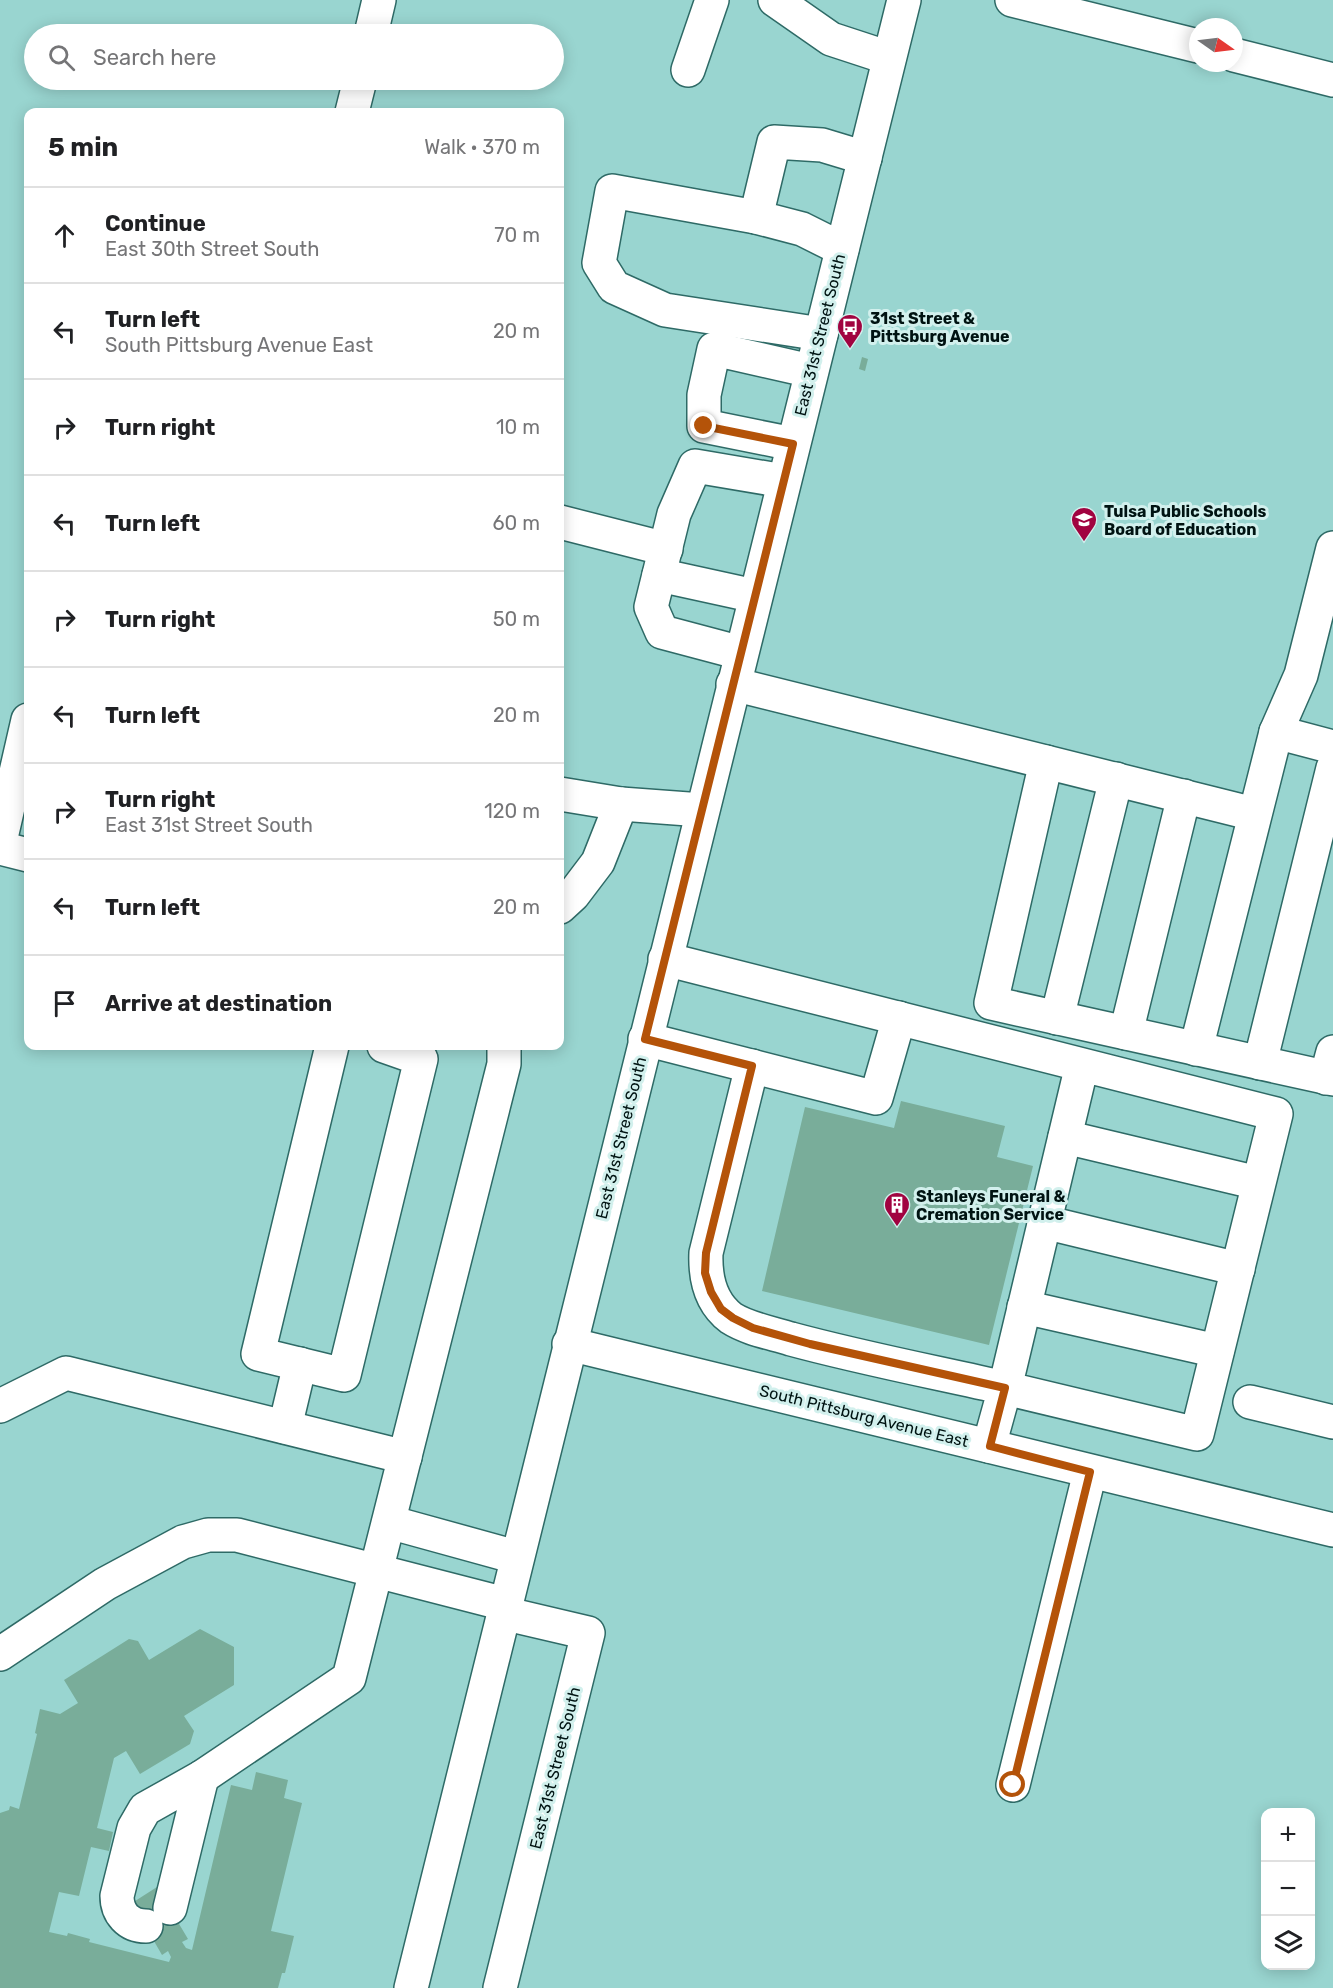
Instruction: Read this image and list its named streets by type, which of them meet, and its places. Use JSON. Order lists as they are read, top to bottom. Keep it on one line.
{"streets":{"street":["East 31st Street South","South Pittsburg Avenue East"]},"crossings":[["East 31st Street South","South Pittsburg Avenue East"]],"places":{"bus stop":["31st Street & Pittsburg Avenue"],"school or university":["Tulsa Public Schools Board of Education"],"building":["Stanleys Funeral & Cremation Service"]},"north":"right","page":{"search":"Search here","heading":["5 min","Walk · 370 m"],"list":[["Continue","East 30th Street South","70 m"],["Turn left","South Pittsburg Avenue East","20 m"],["Turn right","10 m"],["Turn left","60 m"],["Turn right","50 m"],["Turn left","20 m"],["Turn right","East 31st Street South","120 m"],["Turn left","20 m"],"Arrive at destination"],"map_buttons":["+","−"]}}
